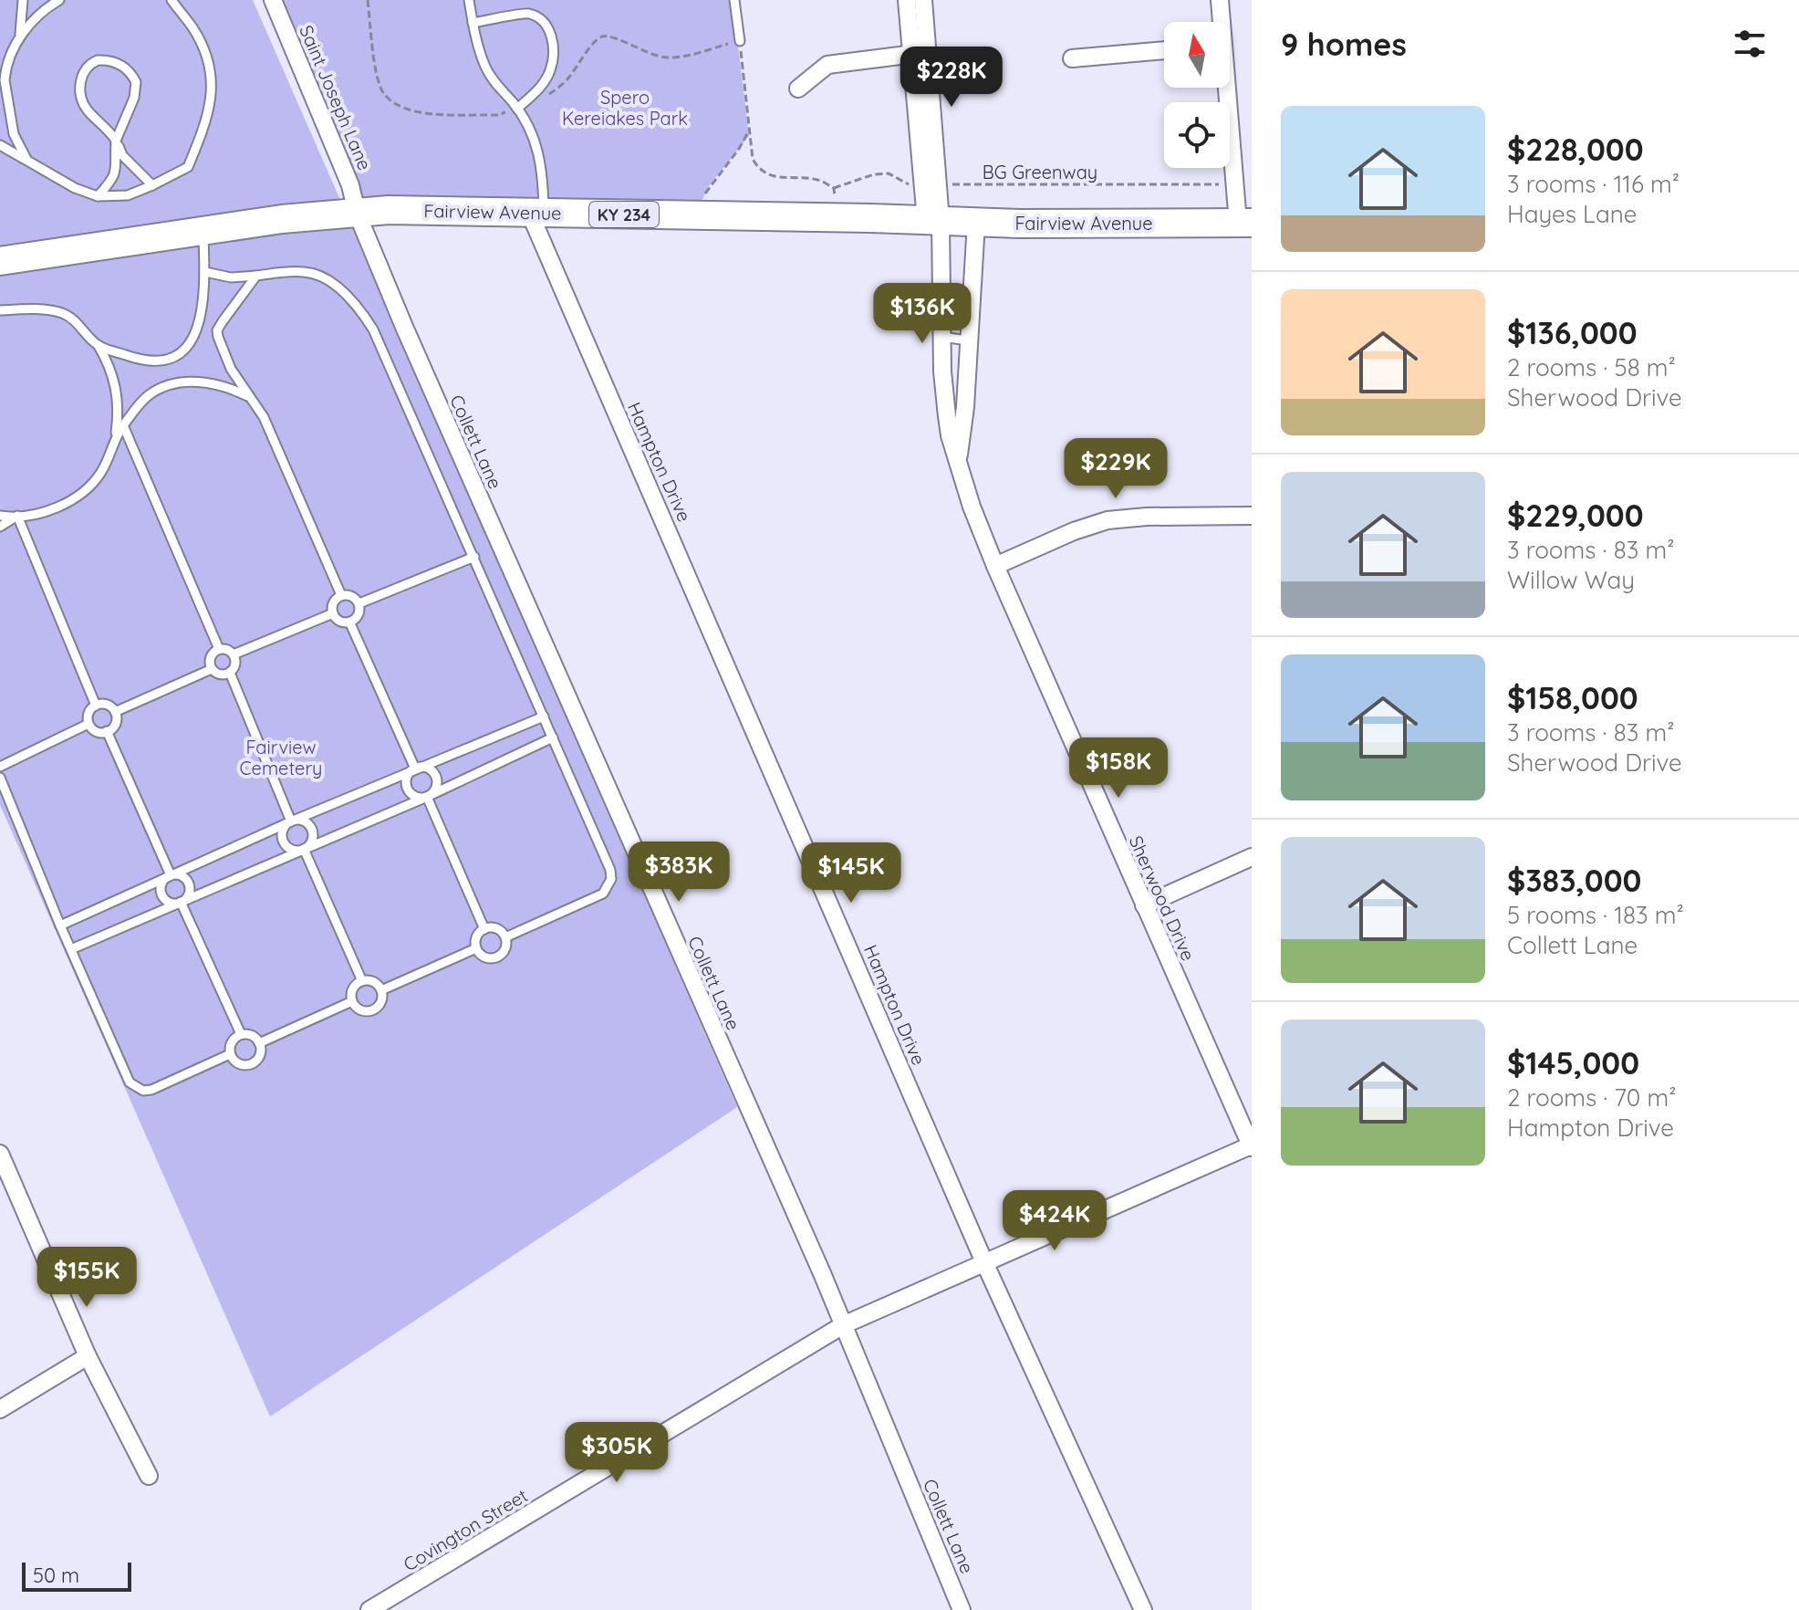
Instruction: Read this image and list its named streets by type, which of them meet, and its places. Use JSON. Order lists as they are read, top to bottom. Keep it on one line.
{"streets":{"main road":["Fairview Avenue","KY 234"],"street":["Saint Joseph Lane","Collett Lane","Hampton Drive","Sherwood Drive","Covington Street"],"path":["BG Greenway"]},"crossings":[["Saint Joseph Lane","Fairview Avenue"],["Saint Joseph Lane","Collett Lane"],["BG Greenway","Sherwood Drive"],["Fairview Avenue","Collett Lane"],["Fairview Avenue","Hampton Drive"],["Fairview Avenue","Sherwood Drive"],["Collett Lane","Covington Street"],["Hampton Drive","Covington Street"],["Sherwood Drive","Covington Street"]],"parks":["Spero Kereiakes Park","Fairview Cemetery"],"scale_bar":"50 m","north":"top","page":{"heading":"9 homes","price":["$228K","$136K","$229K","$158K","$383K","$145K","$424K","$155K","$305K"],"list":[{"name":"$228,000","note":"3 rooms · 116 m² · Hayes Lane"},{"name":"$136,000","note":"2 rooms · 58 m² · Sherwood Drive"},{"name":"$229,000","note":"3 rooms · 83 m² · Willow Way"},{"name":"$158,000","note":"3 rooms · 83 m² · Sherwood Drive"},{"name":"$383,000","note":"5 rooms · 183 m² · Collett Lane"},{"name":"$145,000","note":"2 rooms · 70 m² · Hampton Drive"}],"scale":"50 m"}}
